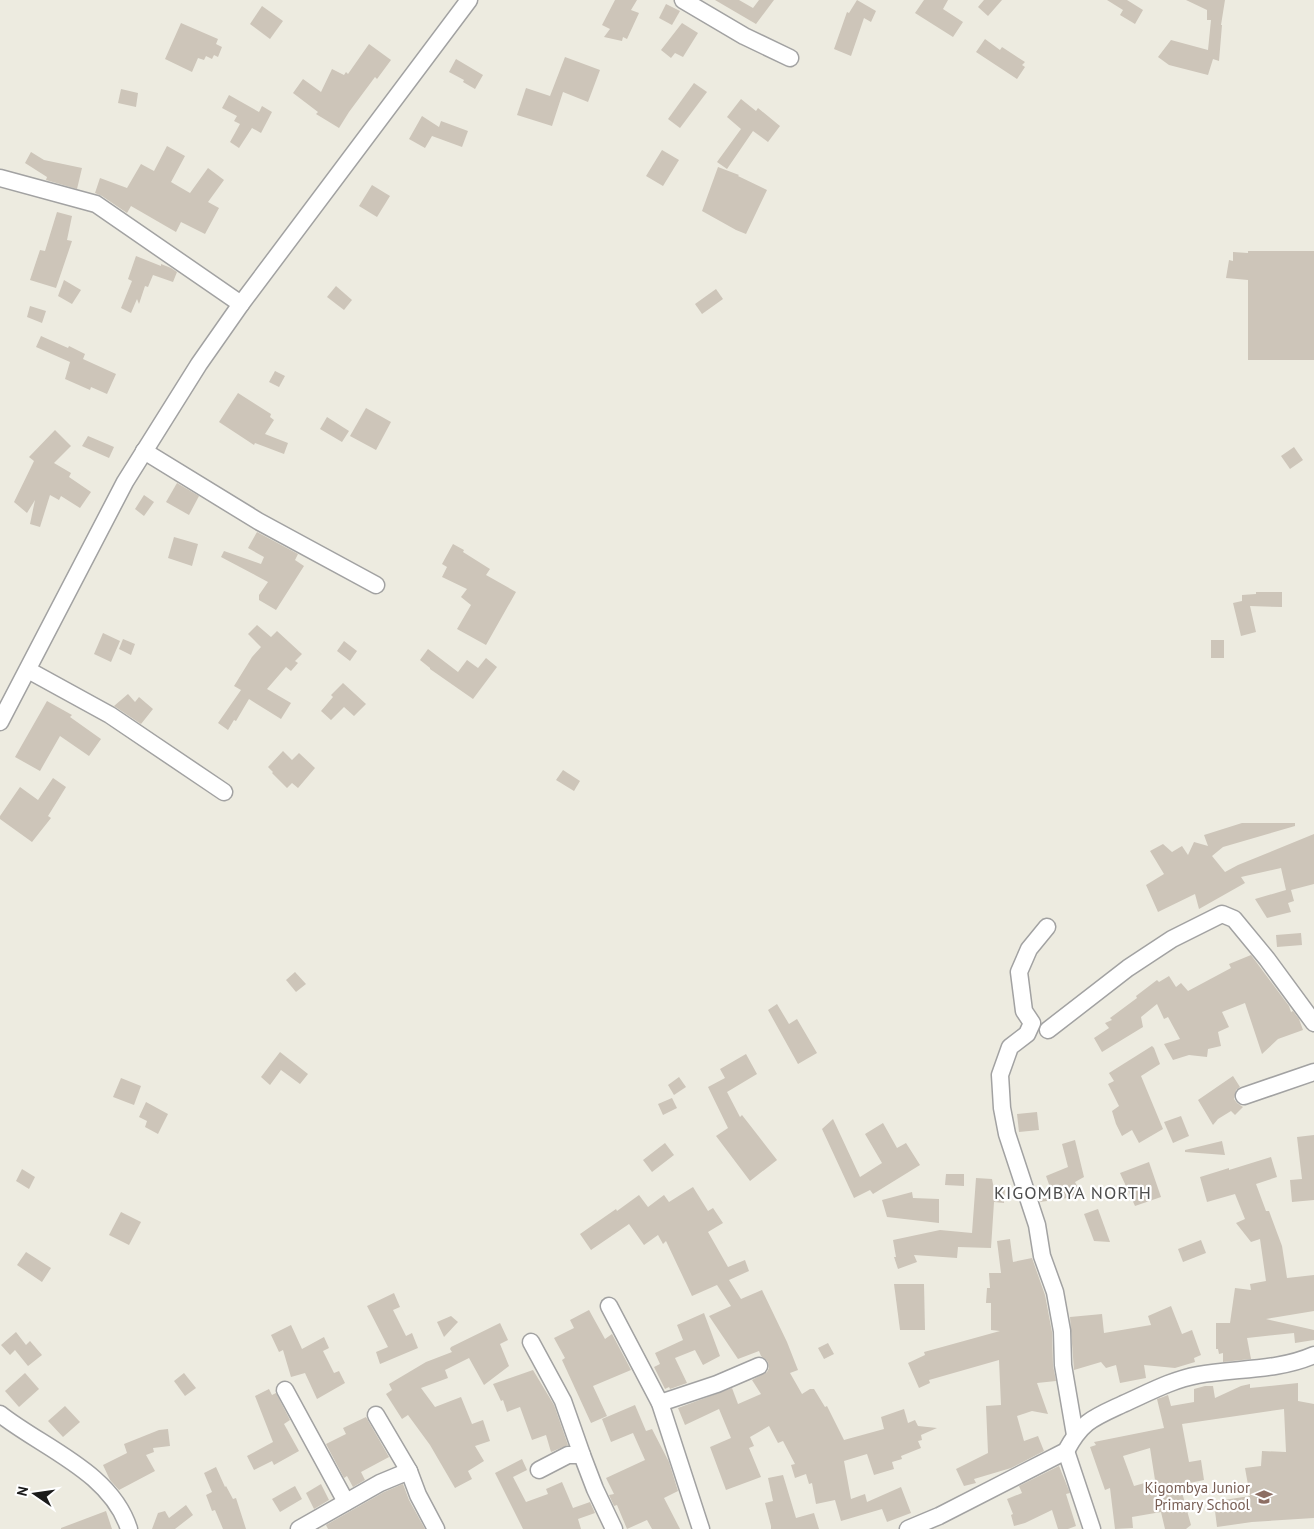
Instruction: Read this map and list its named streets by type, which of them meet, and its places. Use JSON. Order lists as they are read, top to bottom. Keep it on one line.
{"districts":["KIGOMBYA NORTH"],"places":{"school or university":["Kigombya Junior Primary School"]},"north":"left"}
